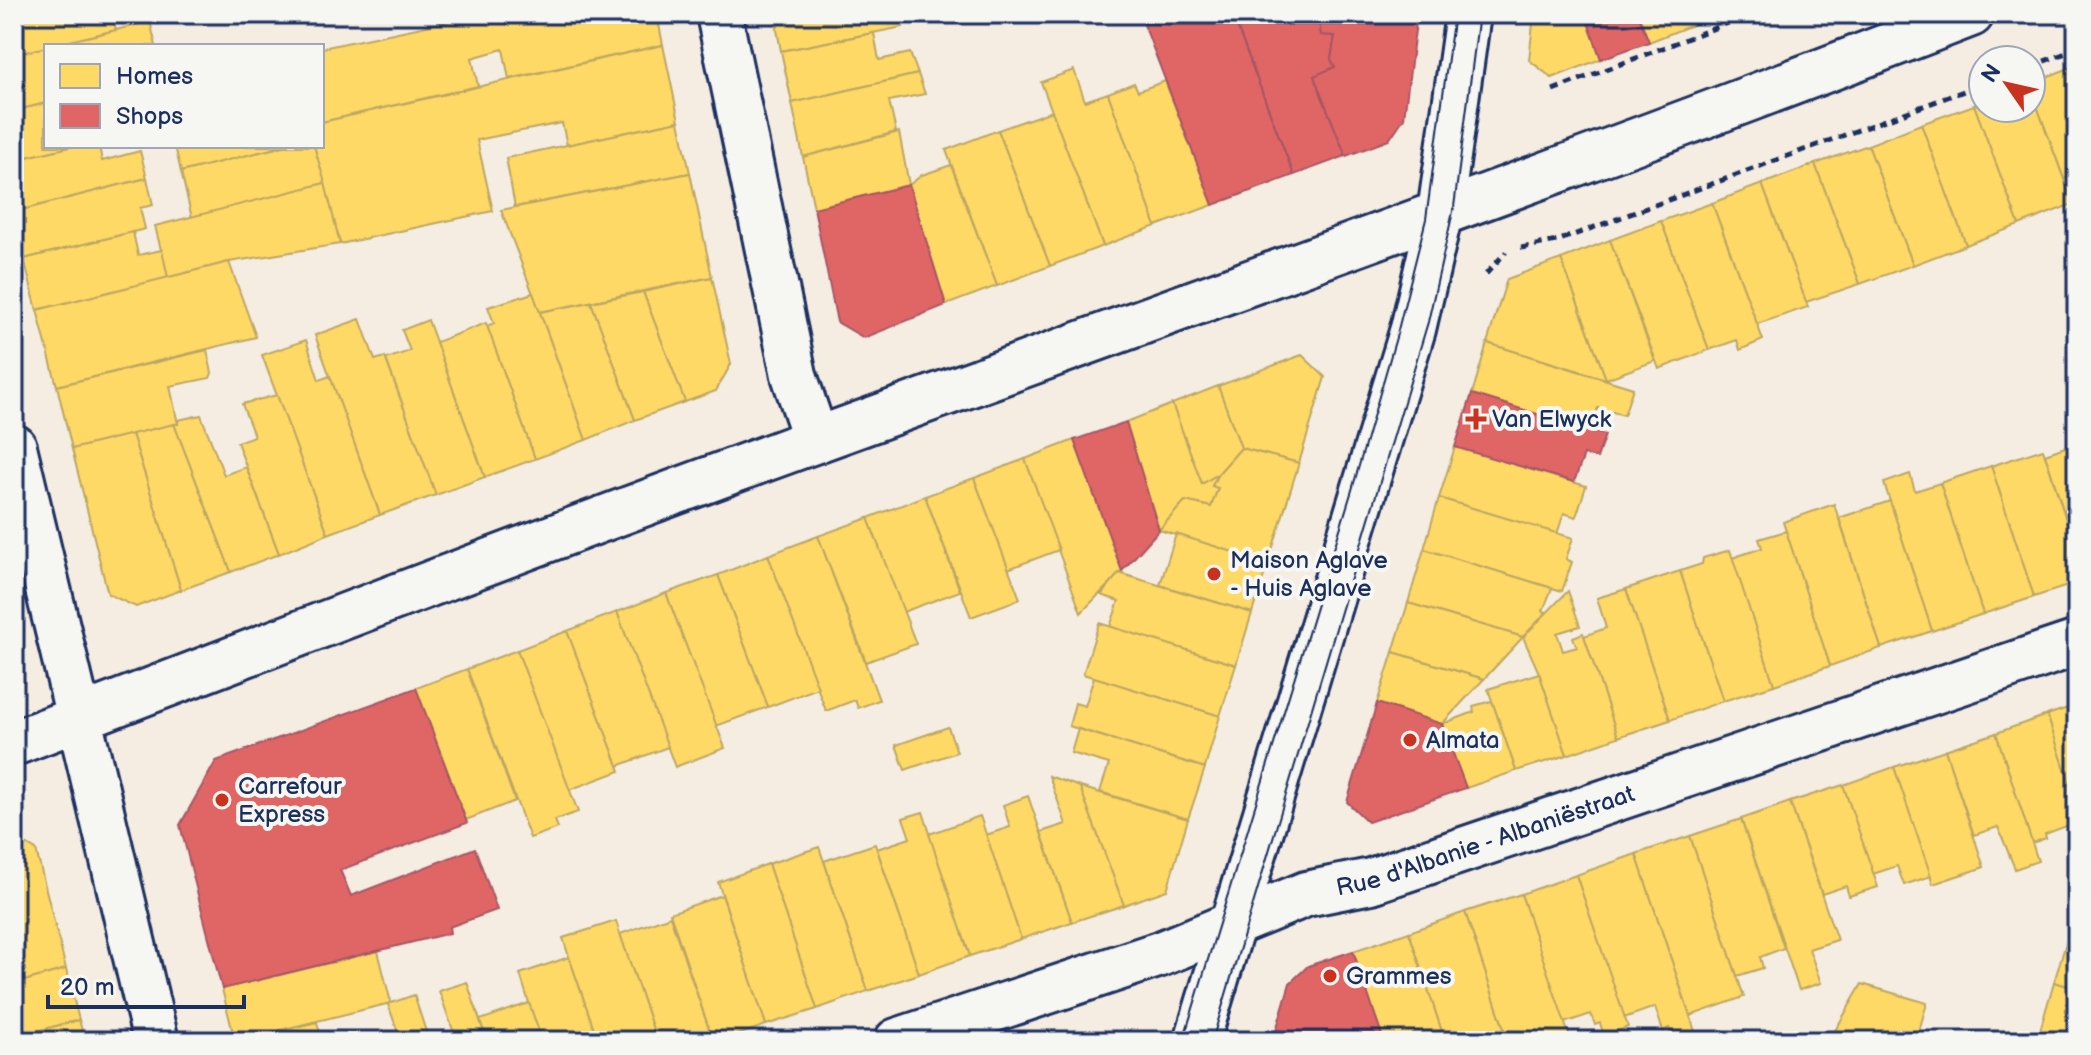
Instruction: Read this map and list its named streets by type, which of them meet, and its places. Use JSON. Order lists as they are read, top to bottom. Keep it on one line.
{"streets":{"street":["Rue d'Albanie - Albaniëstraat"]},"places":{"health":["Van Elwyck"],"other":["Maison Aglave - Huis Aglave","Almata","Carrefour Express","Grammes"]},"legend":["Homes","Shops"],"scale_bar":"20 m","north":"top left"}
